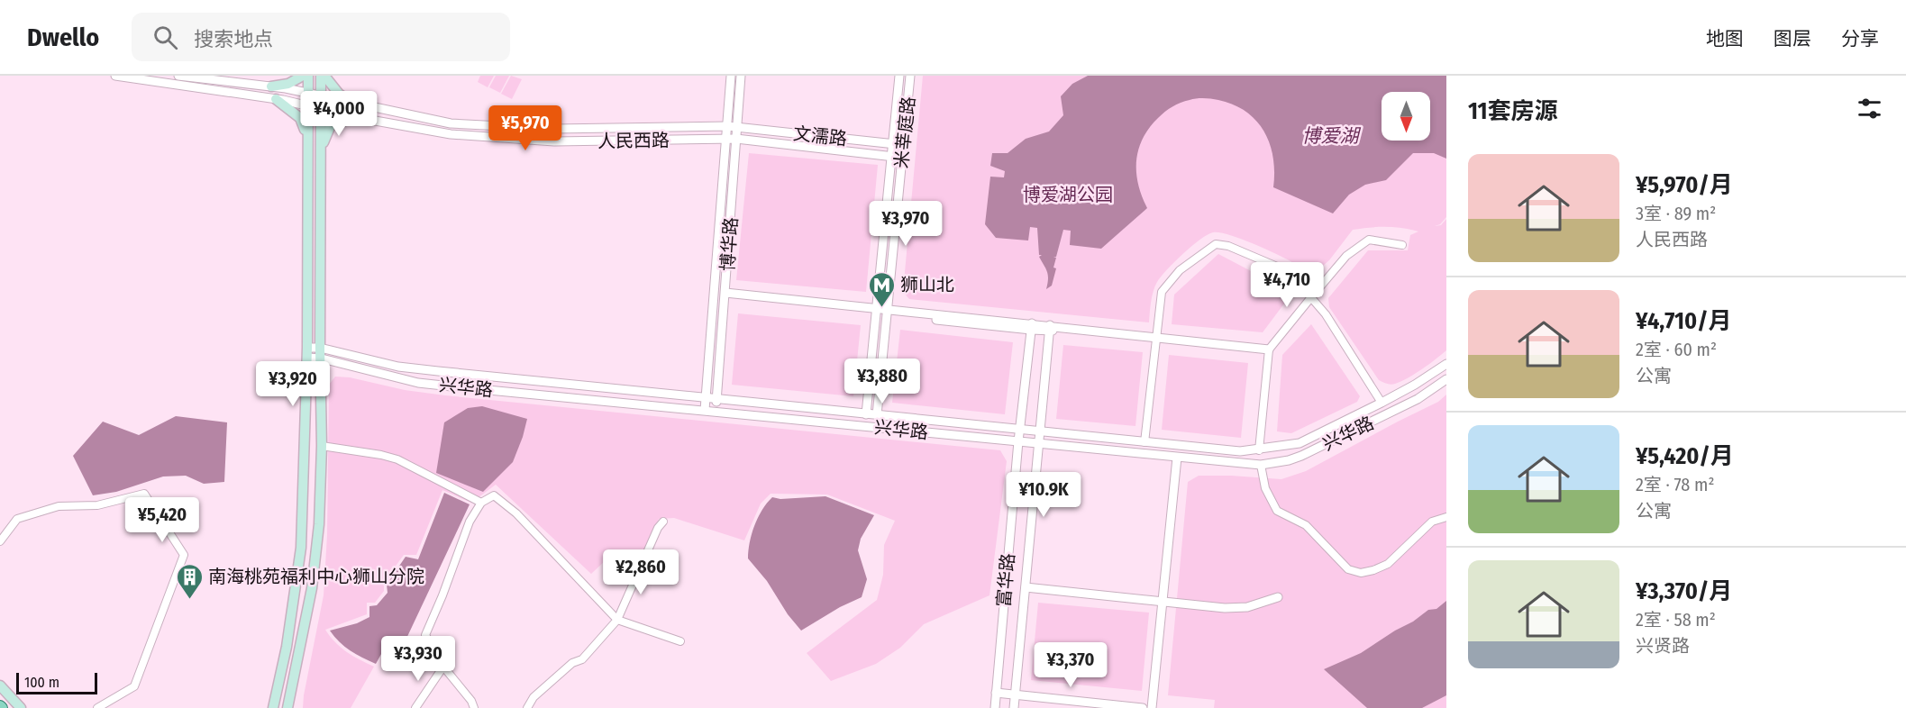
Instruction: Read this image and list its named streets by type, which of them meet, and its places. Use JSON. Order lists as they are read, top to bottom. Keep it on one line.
{"streets":{"street":["米莘庭路","文濡路","人民西路","博华路","兴华路","富华路"]},"crossings":[["米莘庭路","文濡路"],["米莘庭路","兴华路"],["文濡路","人民西路"],["文濡路","博华路"],["人民西路","博华路"],["博华路","兴华路"],["兴华路","富华路"]],"water":["博爱湖"],"parks":["博爱湖公园"],"places":{"metro station":["狮山北"],"building":["南海桃苑福利中心狮山分院"]},"scale_bar":"100 m","north":"bottom","page":{"header":"Dwello","search":"搜索地点","nav":["地图","图层","分享"],"heading":"11套房源","price":["¥4,000","¥5,970","¥3,970","¥4,710","¥3,880","¥3,920","¥10.9K","¥5,420","¥2,860","¥3,930","¥3,370"],"list":[{"name":"¥5,970/月","note":"3室 · 89 m² · 人民西路"},{"name":"¥4,710/月","note":"2室 · 60 m² · 公寓"},{"name":"¥5,420/月","note":"2室 · 78 m² · 公寓"},{"name":"¥3,370/月","note":"2室 · 58 m² · 兴贤路"}],"scale":"100 m"}}
